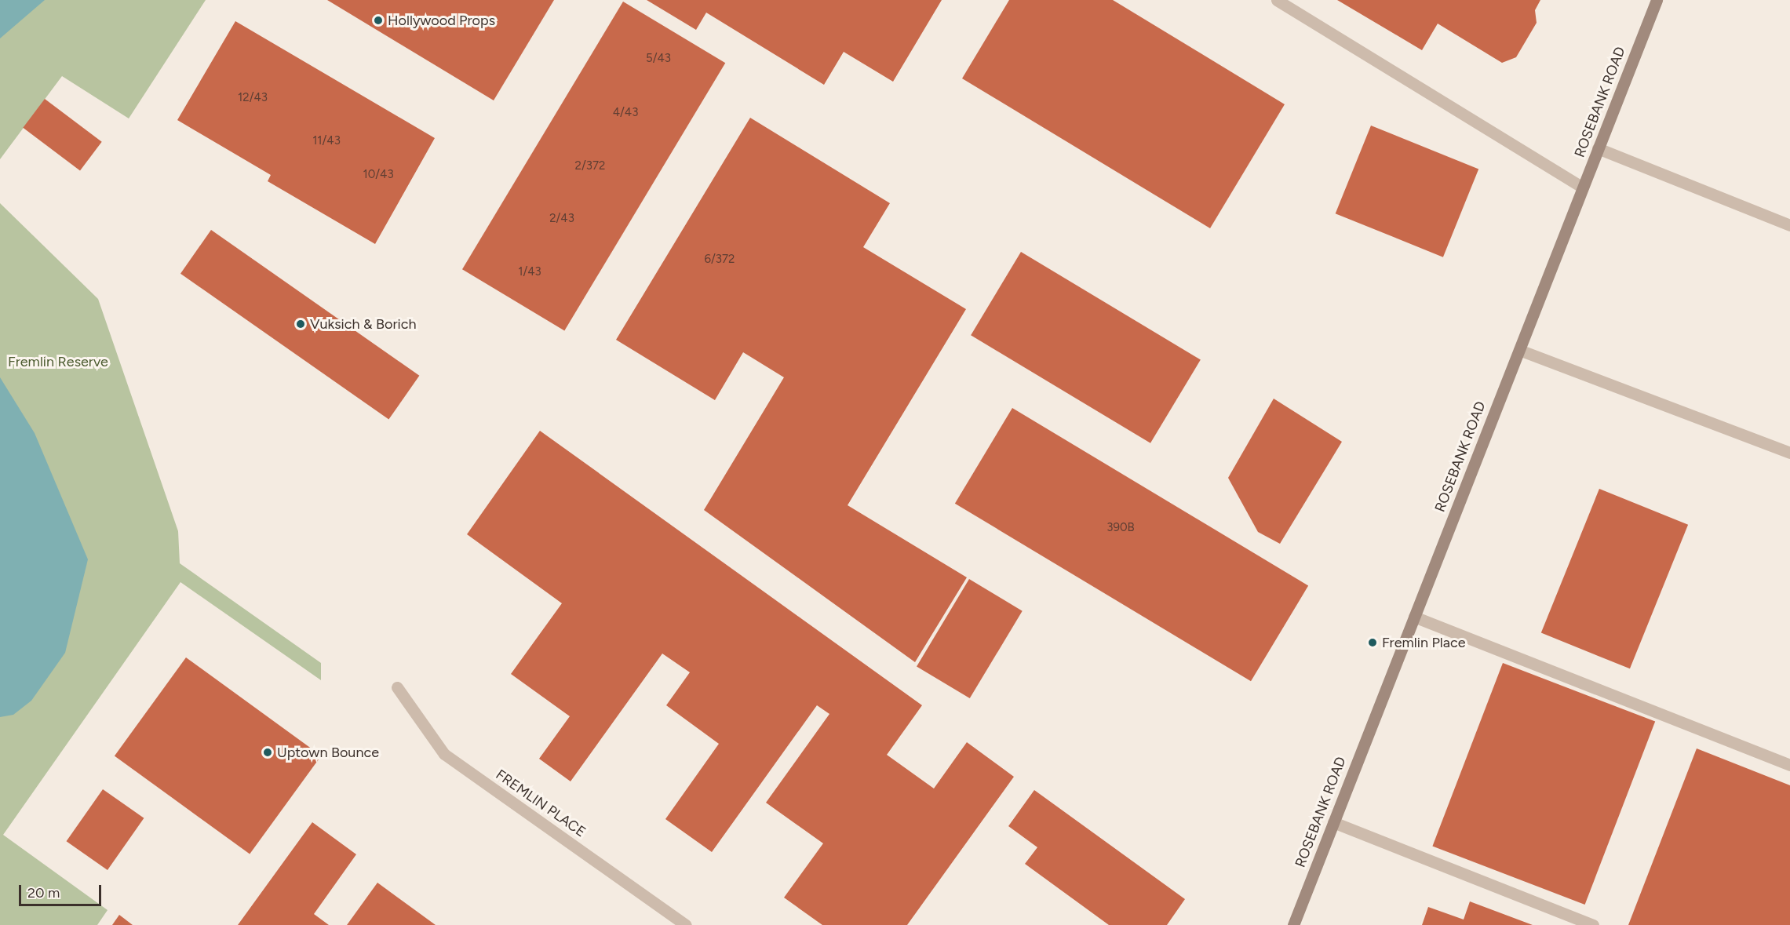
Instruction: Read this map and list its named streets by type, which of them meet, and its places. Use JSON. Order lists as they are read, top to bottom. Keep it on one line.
{"streets":{"main road":["ROSEBANK ROAD"],"street":["FREMLIN PLACE"]},"parks":["Fremlin Reserve"],"places":["Hollywood Props","Vuksich & Borich","Fremlin Place","Uptown Bounce"],"house_numbers":["5/43","12/43","4/43","11/43","2/372","10/43","2/43","6/372","1/43","390B"],"scale_bar":"20 m"}
